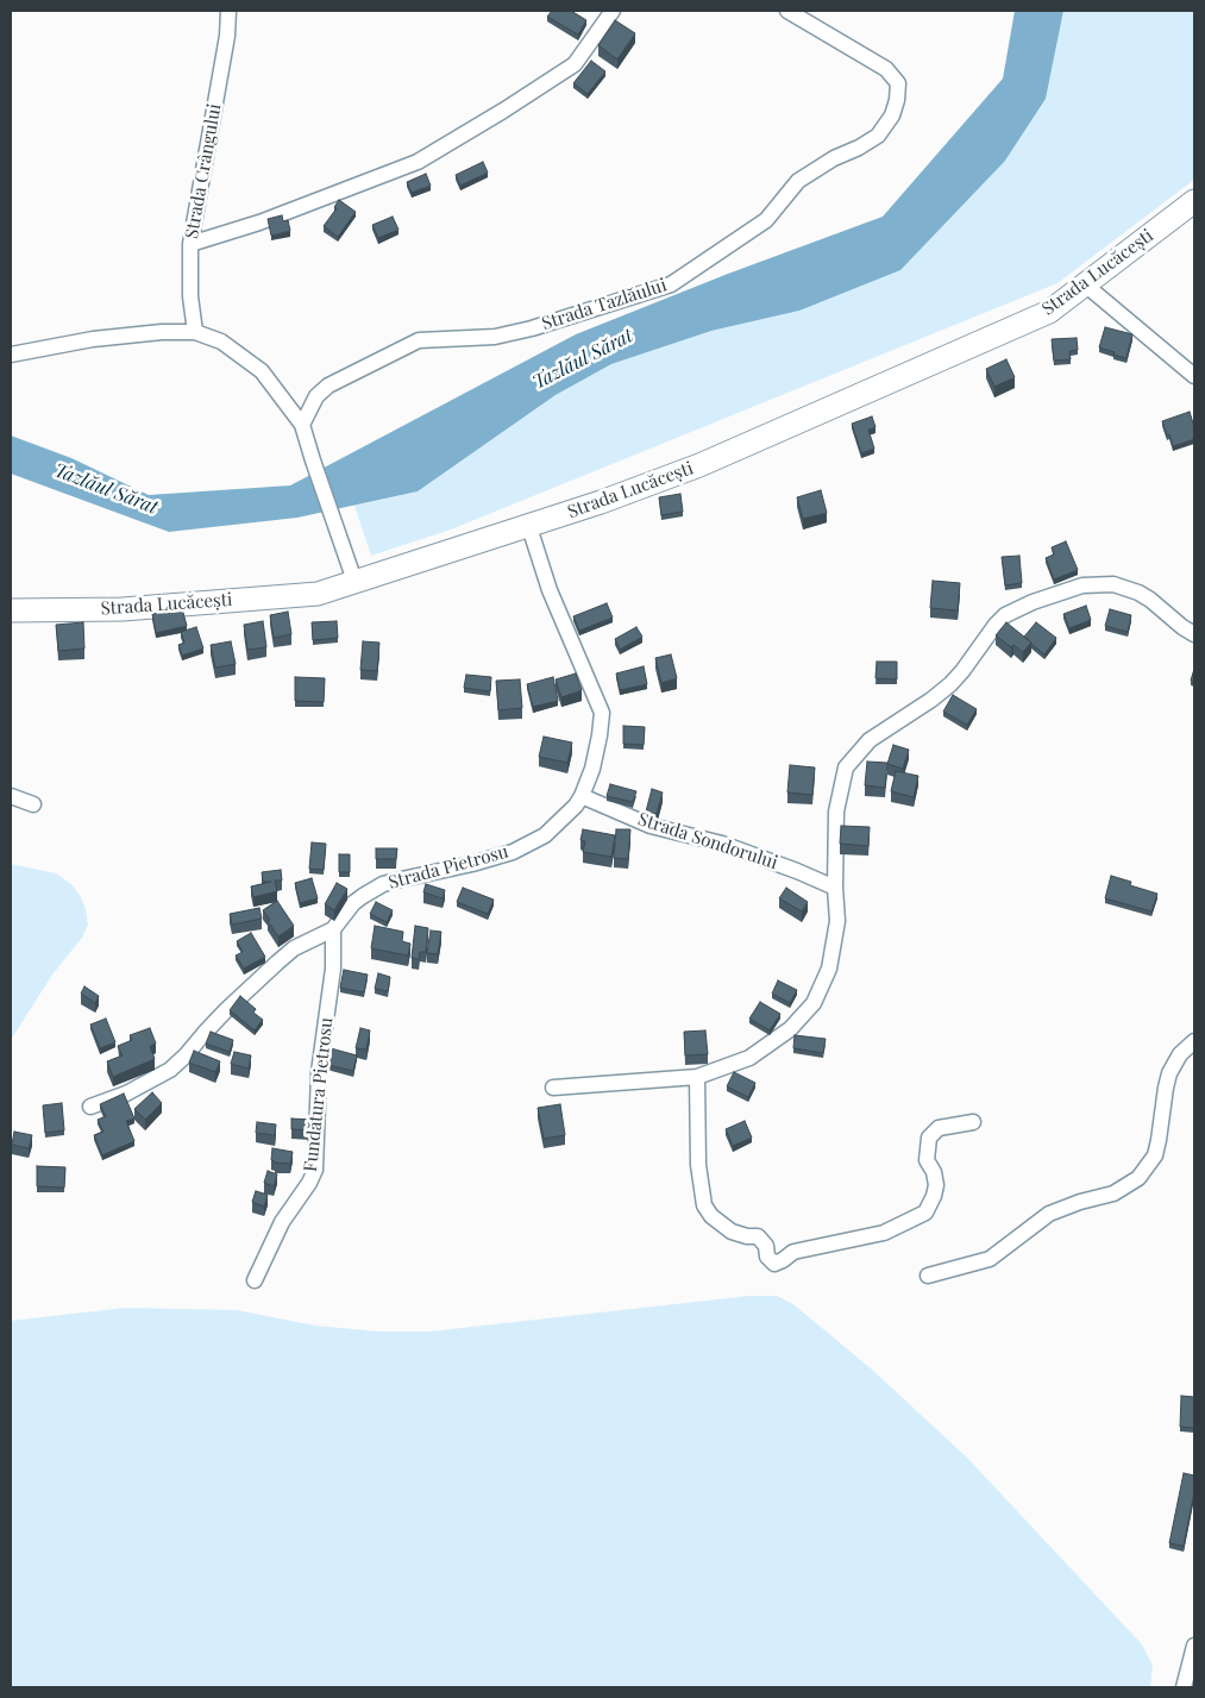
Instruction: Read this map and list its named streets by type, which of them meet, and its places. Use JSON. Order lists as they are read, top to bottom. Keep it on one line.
{"streets":{"main road":["Strada Lucăcești"],"street":["Strada Crângului","Strada Tazlăului","Strada Sondorului","Strada Pietrosu","Fundătura Pietrosu"]},"crossings":[["Strada Lucăcești","Strada Pietrosu"],["Strada Sondorului","Strada Pietrosu"],["Strada Pietrosu","Fundătura Pietrosu"]],"water":["Tazlăul Sărat"]}
